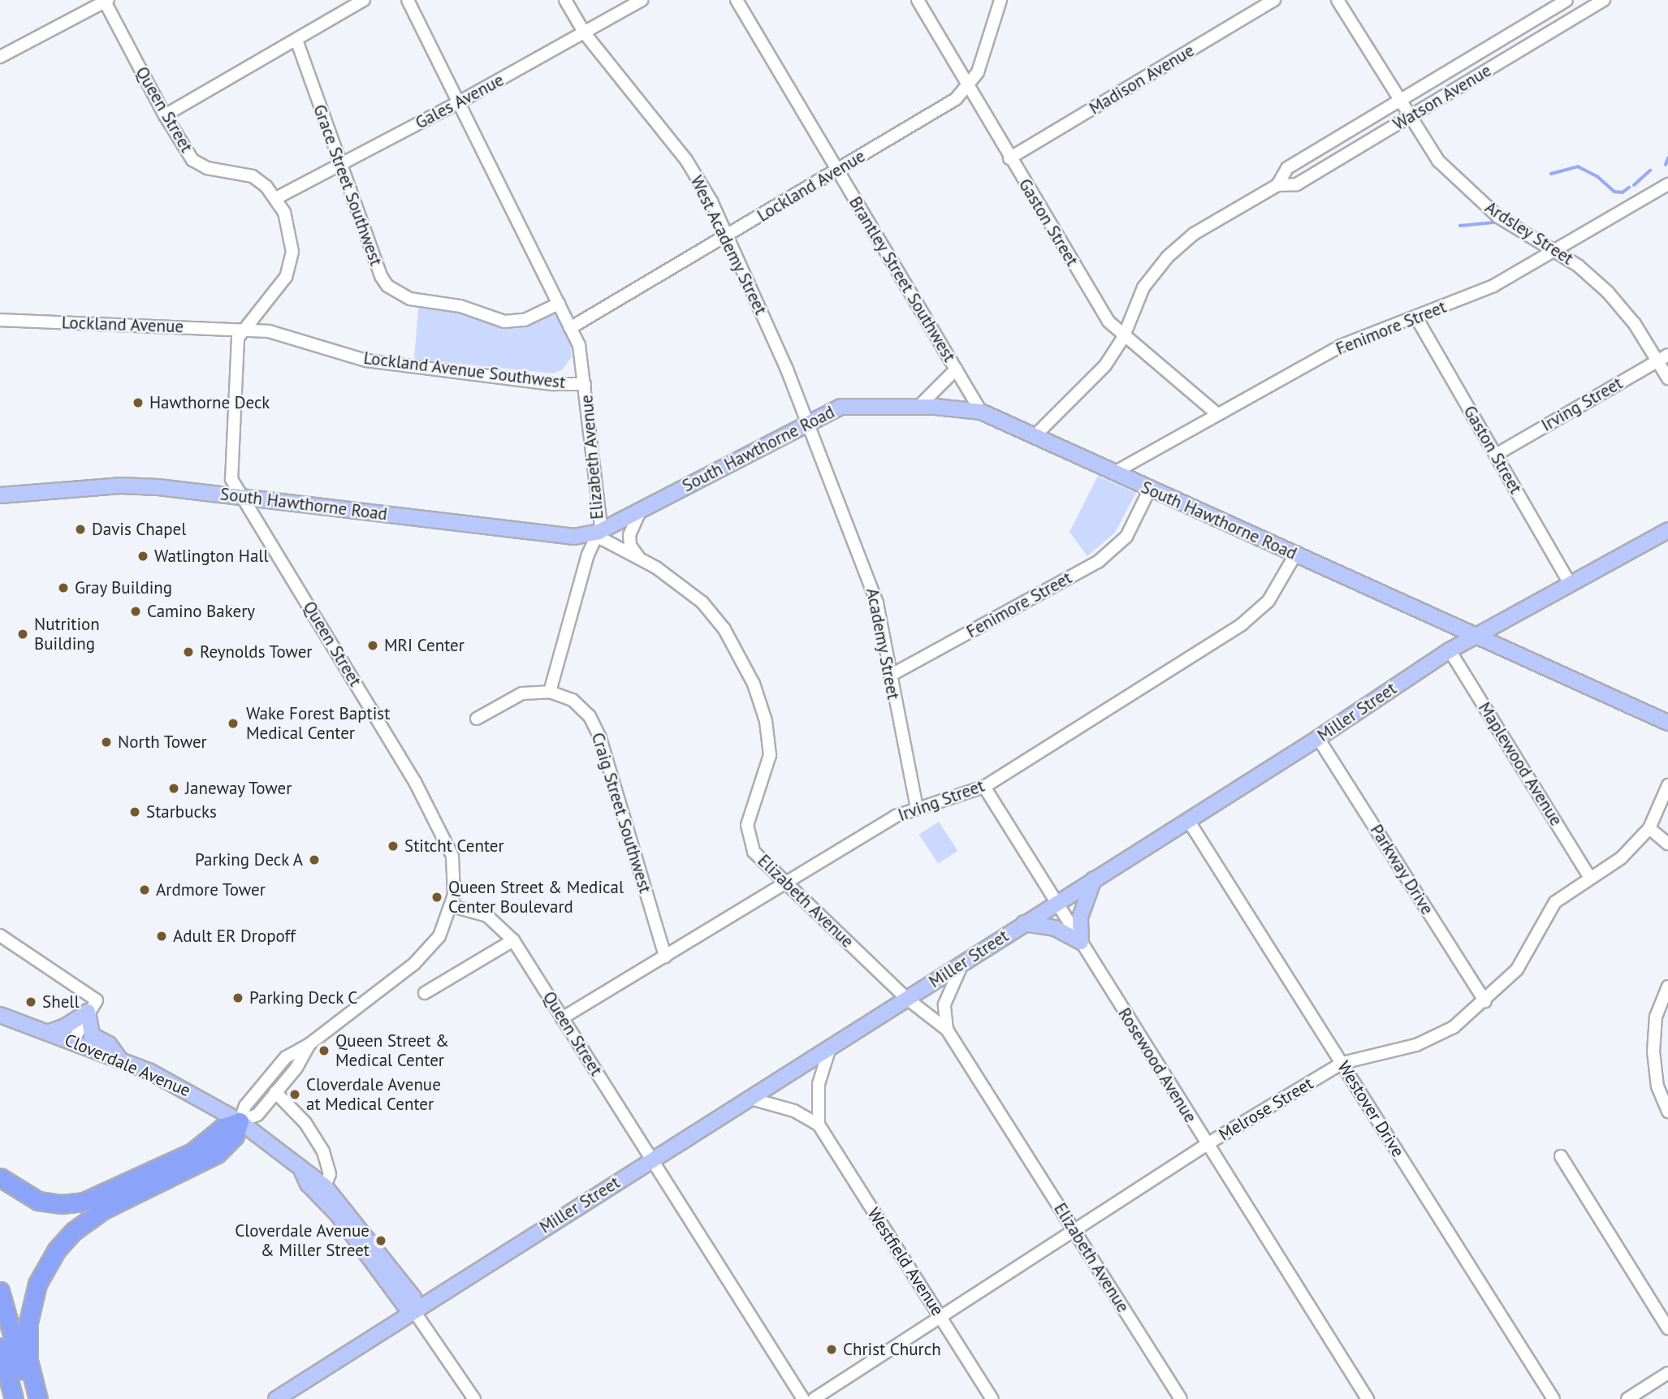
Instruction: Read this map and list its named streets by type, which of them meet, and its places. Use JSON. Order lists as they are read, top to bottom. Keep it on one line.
{"streets":{"main road":["South Hawthorne Road","Miller Street","Cloverdale Avenue"],"street":["Madison Avenue","Watson Avenue","Gales Avenue","Queen Street","Grace Street Southwest","Lockland Avenue","Gaston Street","Ardsley Street","West Academy Street","Brantley Street Southwest","Fenimore Street","Lockland Avenue Southwest","Irving Street","Elizabeth Avenue","Academy Street","Maplewood Avenue","Craig Street Southwest","Parkway Drive","Rosewood Avenue","Melrose Street","Westover Drive","Westfield Avenue"]},"crossings":[["Madison Avenue","Gaston Street"],["Watson Avenue","Gaston Street"],["Watson Avenue","Ardsley Street"],["Watson Avenue","South Hawthorne Road"],["Gales Avenue","Queen Street"],["Gales Avenue","Grace Street Southwest"],["Gales Avenue","West Academy Street"],["Gales Avenue","Elizabeth Avenue"],["Queen Street","Lockland Avenue"],["Queen Street","Lockland Avenue Southwest"],["Queen Street","Irving Street"],["Queen Street","South Hawthorne Road"],["Queen Street","Miller Street"],["Grace Street Southwest","Elizabeth Avenue"],["Lockland Avenue","Gaston Street"],["Lockland Avenue","West Academy Street"],["Lockland Avenue","Brantley Street Southwest"],["Lockland Avenue","Lockland Avenue Southwest"],["Lockland Avenue","Elizabeth Avenue"],["Gaston Street","Fenimore Street"],["Gaston Street","Irving Street"],["Gaston Street","Miller Street"],["Ardsley Street","Fenimore Street"],["Ardsley Street","Irving Street"],["West Academy Street","South Hawthorne Road"],["West Academy Street","Academy Street"],["Brantley Street Southwest","South Hawthorne Road"],["Fenimore Street","South Hawthorne Road"],["Fenimore Street","Academy Street"],["Lockland Avenue Southwest","Elizabeth Avenue"],["Irving Street","South Hawthorne Road"],["Irving Street","Elizabeth Avenue"],["Irving Street","Academy Street"],["Irving Street","Craig Street Southwest"],["Irving Street","Rosewood Avenue"],["South Hawthorne Road","Elizabeth Avenue"],["South Hawthorne Road","Academy Street"],["South Hawthorne Road","Miller Street"],["Elizabeth Avenue","Miller Street"],["Elizabeth Avenue","Melrose Street"],["Miller Street","Maplewood Avenue"],["Miller Street","Parkway Drive"],["Miller Street","Cloverdale Avenue"],["Miller Street","Rosewood Avenue"],["Miller Street","Westover Drive"],["Miller Street","Westfield Avenue"],["Maplewood Avenue","Melrose Street"],["Parkway Drive","Melrose Street"],["Rosewood Avenue","Melrose Street"],["Melrose Street","Westover Drive"],["Melrose Street","Westfield Avenue"]],"places":["Hawthorne Deck","Davis Chapel","Watlington Hall","Gray Building","Camino Bakery","Nutrition Building","MRI Center","Reynolds Tower","Wake Forest Baptist Medical Center","North Tower","Janeway Tower","Starbucks","Stitcht Center","Parking Deck A","Ardmore Tower","Queen Street & Medical Center Boulevard","Adult ER Dropoff","Parking Deck C","Shell","Queen Street & Medical Center","Cloverdale Avenue at Medical Center","Cloverdale Avenue & Miller Street","Christ Church"]}
